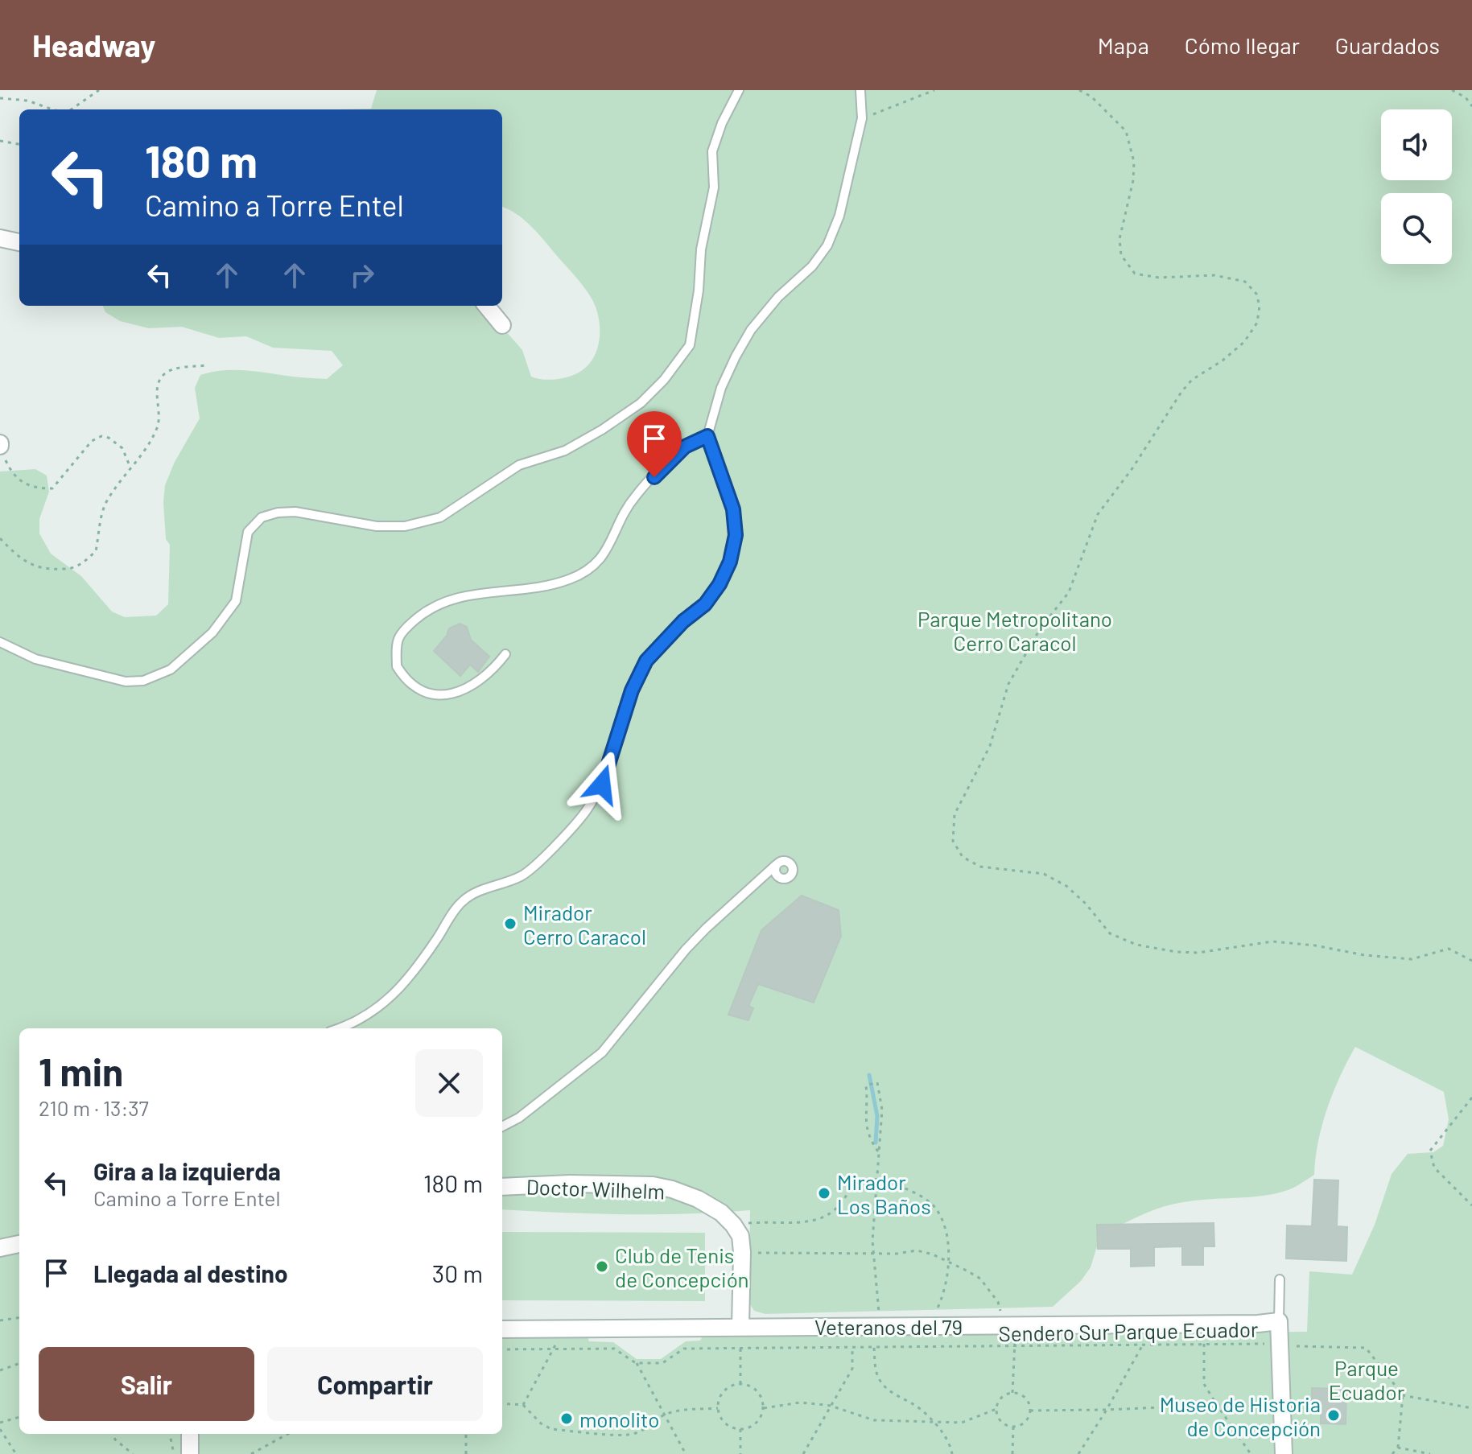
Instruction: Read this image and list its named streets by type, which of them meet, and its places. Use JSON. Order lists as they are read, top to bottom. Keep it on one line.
{"streets":{"street":["Doctor Wilhelm","Veteranos del 79"],"path":["Sendero Sur Parque Ecuador"]},"parks":["Parque Metropolitano Cerro Caracol","Parque Ecuador"],"places":["Mirador Cerro Caracol","Mirador Los Baños","Club de Tenis de Concepción","Museo de Historia de Concepción","monolito"],"page":{"header":"Headway","nav":["Mapa","Cómo llegar","Guardados"],"turn":["180 m","Camino a Torre Entel"],"heading":["1 min","210 m · 13:37"],"list":[{"name":"Gira a la izquierda","note":"Camino a Torre Entel","value":"180 m"},{"name":"Llegada al destino","value":"30 m"}],"buttons":["Salir","Compartir"]}}
